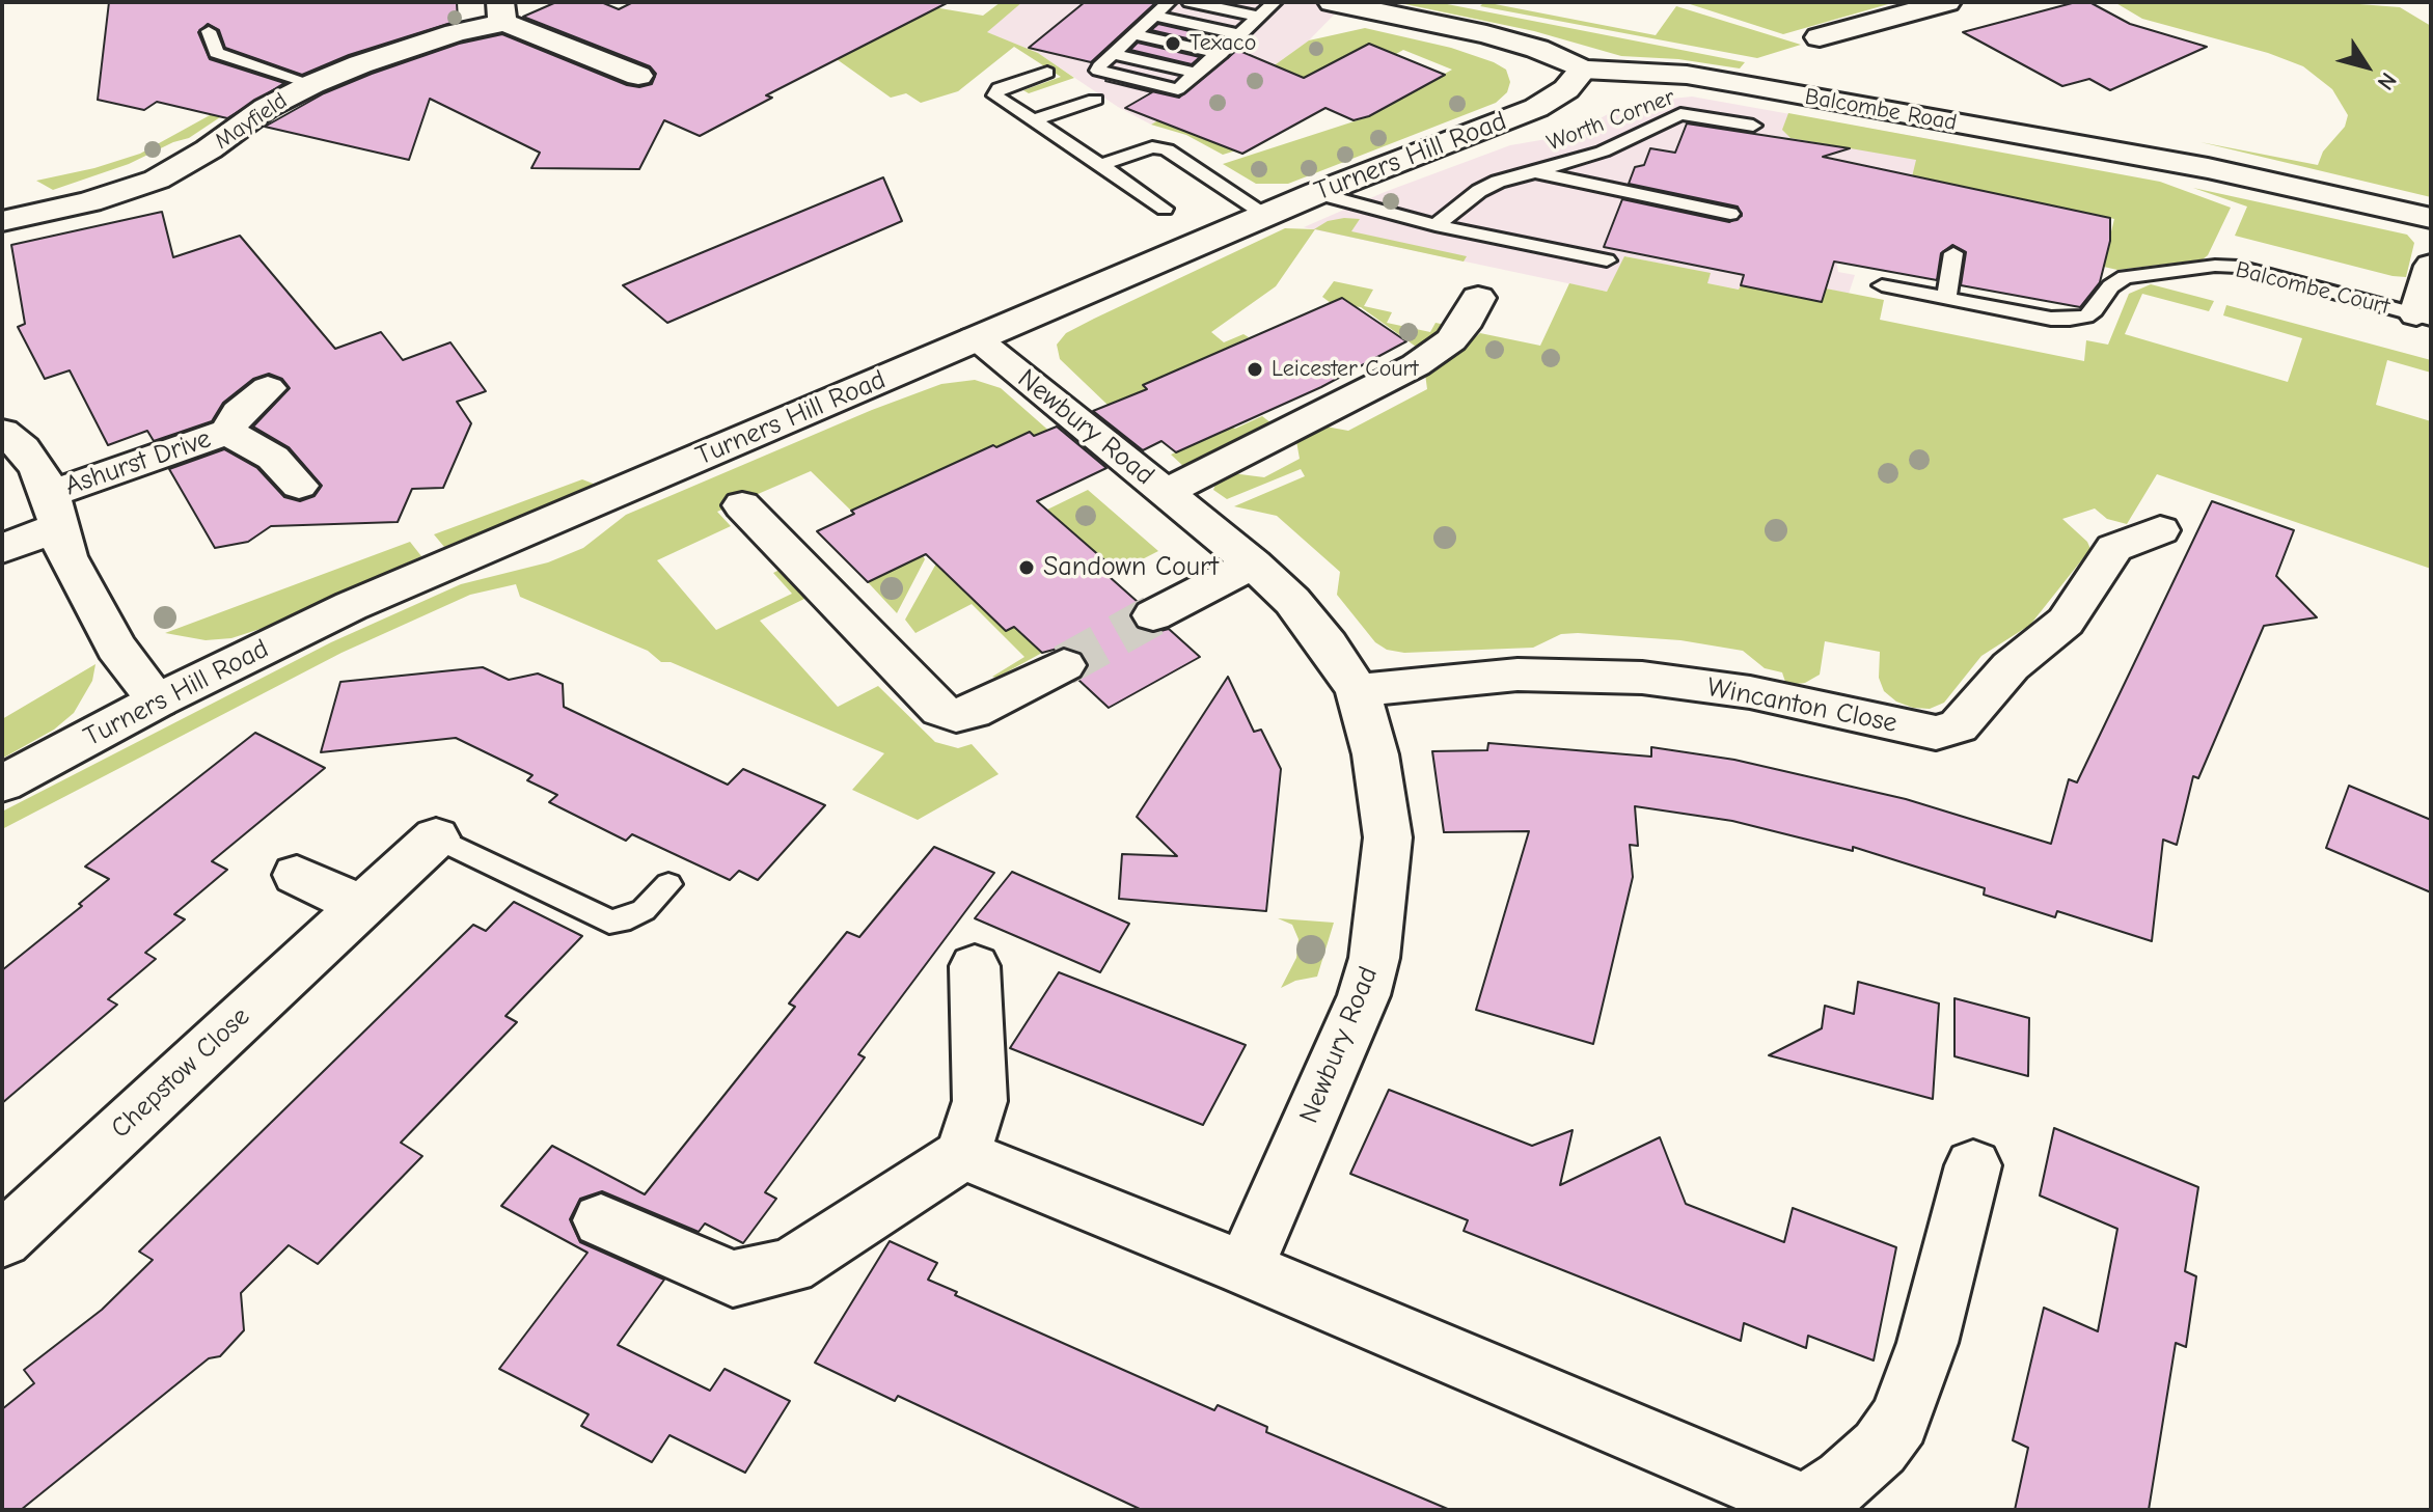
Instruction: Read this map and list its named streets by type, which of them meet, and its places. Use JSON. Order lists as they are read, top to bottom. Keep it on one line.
{"streets":{"street":["Balcombe Road","Mayfield","Turners Hill Road","Balcombe Court","Newbury Road","Ashurst Drive","Wincanton Close","Chepstow Close"],"lane":["Worth Corner"]},"crossings":[["Balcombe Road","Turners Hill Road"],["Turners Hill Road","Newbury Road"],["Turners Hill Road","Ashurst Drive"],["Newbury Road","Wincanton Close"]],"places":["Texaco","Leicester Court","Sandown Court"],"north":"bottom right"}
